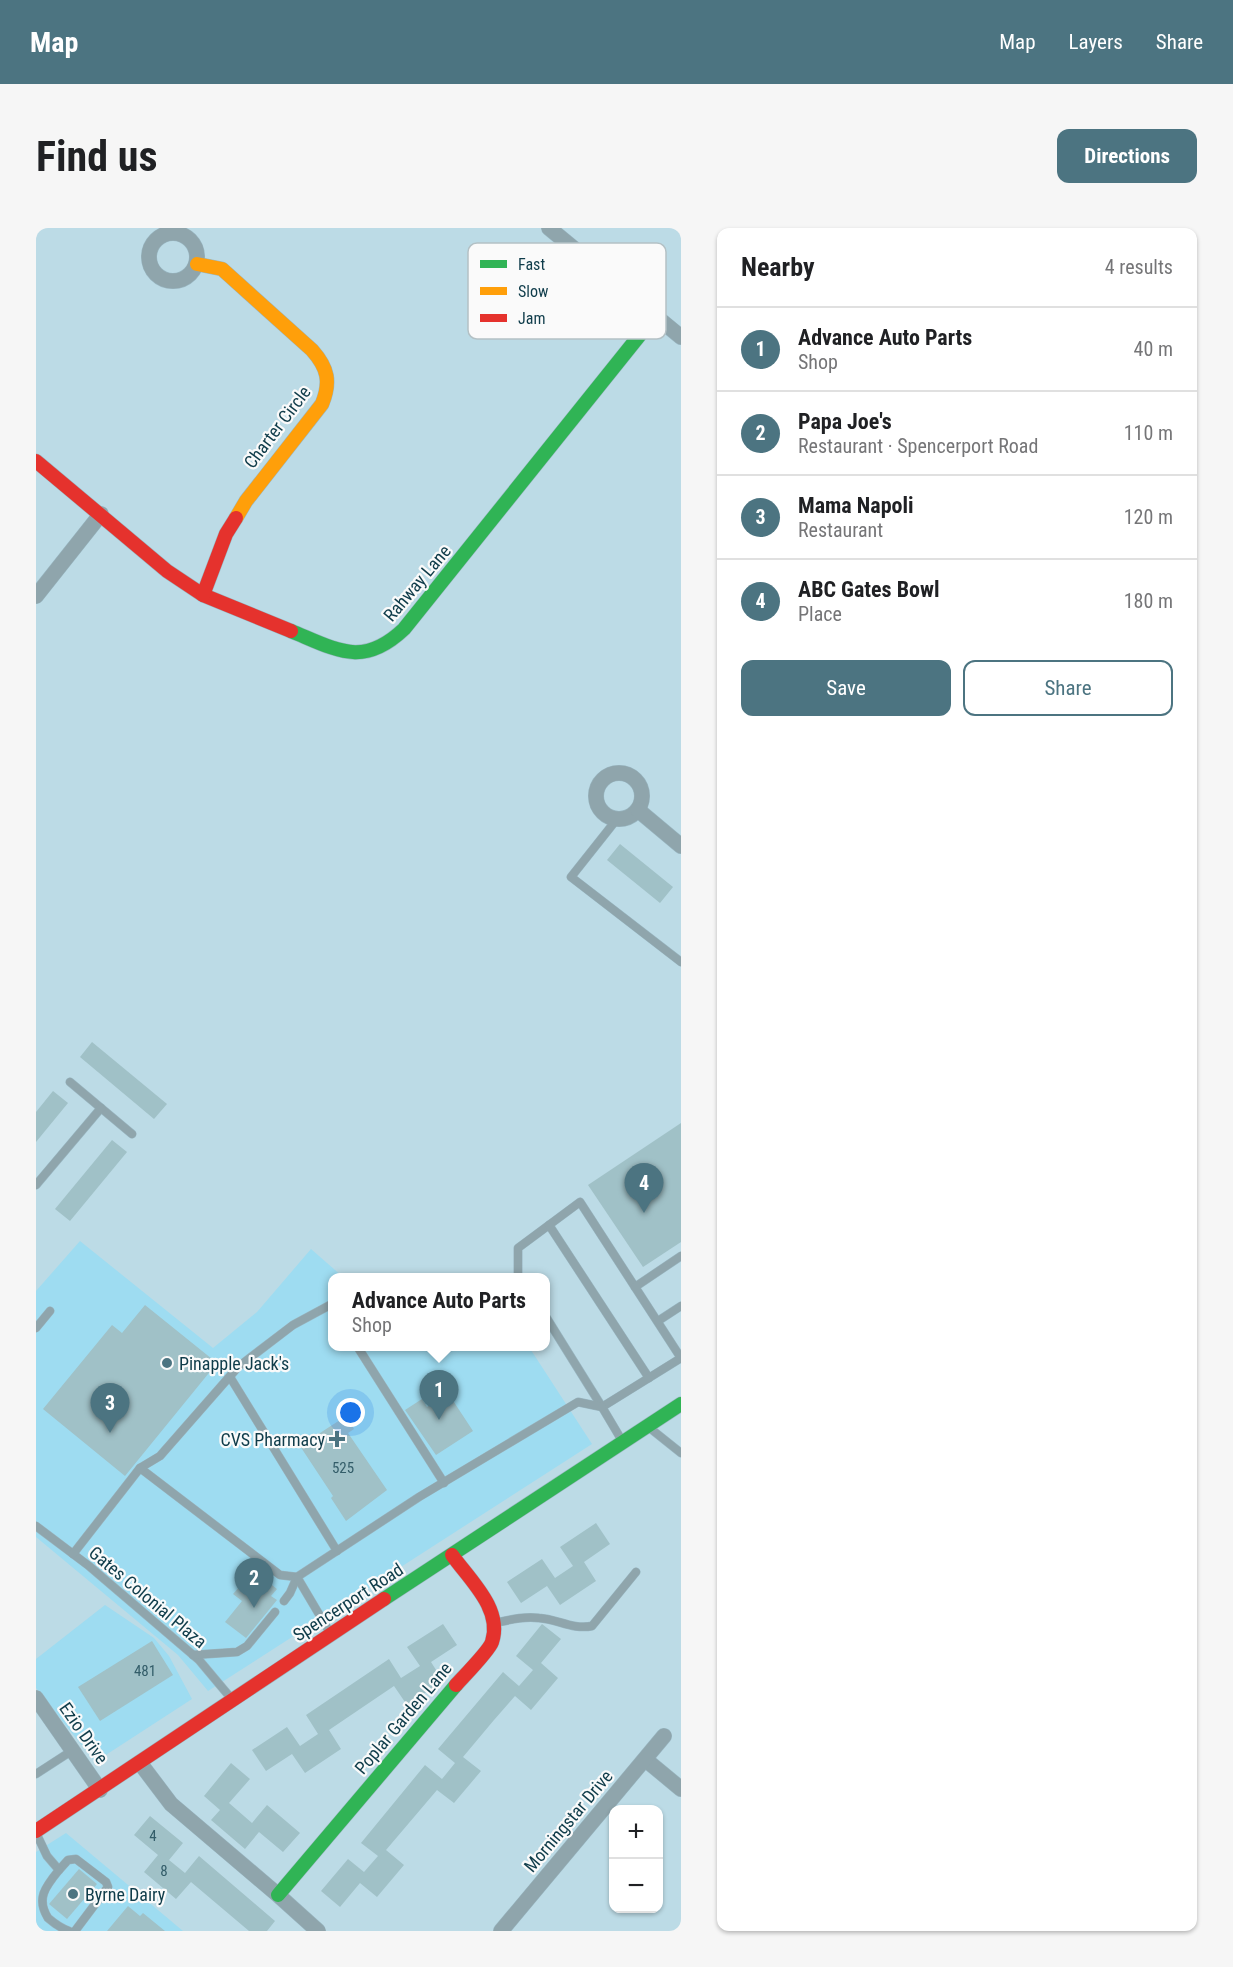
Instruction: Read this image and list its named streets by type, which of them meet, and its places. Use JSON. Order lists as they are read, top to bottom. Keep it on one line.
{"streets":{"street":["Charter Circle","Rahway Lane","Spencerport Road","Poplar Garden Lane","Ezio Drive","Morningstar Drive"],"lane":["Gates Colonial Plaza"]},"crossings":[["Charter Circle","Rahway Lane"],["Gates Colonial Plaza","Spencerport Road"],["Spencerport Road","Ezio Drive"]],"places":{"other":["Pinapple Jack's","Byrne Dairy"],"health":["CVS Pharmacy"]},"house_numbers":["525","481","4","8"],"legend":["Fast","Slow","Jam"],"page":{"header":"Map","nav":["Map","Layers","Share"],"buttons":["Directions",["Save","Share"]],"title":"Find us","heading":["Nearby","4 results"],"list":[{"mark":"1","name":"Advance Auto Parts","note":"Shop","value":"40 m"},{"mark":"2","name":"Papa Joe's","note":"Restaurant · Spencerport Road","value":"110 m"},{"mark":"3","name":"Mama Napoli","note":"Restaurant","value":"120 m"},{"mark":"4","name":"ABC Gates Bowl","note":"Place","value":"180 m"}],"pins":["4","1","3","2"],"popup":["Advance Auto Parts","Shop"],"map_buttons":["+","−"]}}
